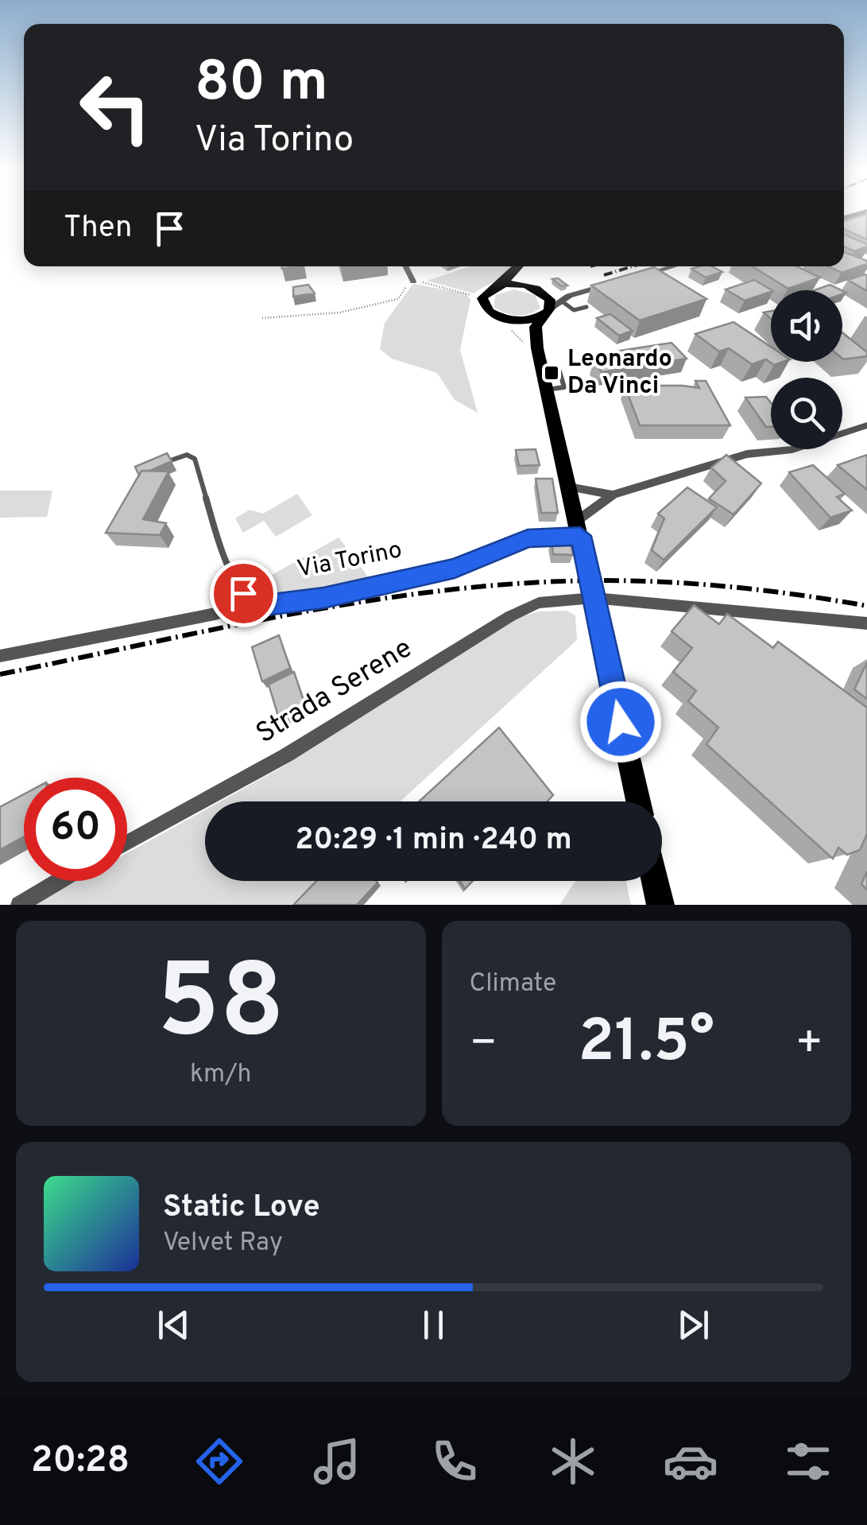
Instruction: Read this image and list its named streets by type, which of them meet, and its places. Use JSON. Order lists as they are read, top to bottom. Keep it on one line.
{"streets":{"street":["Via Torino","Strada Serene"]},"places":{"transit":["Leonardo Da Vinci"]},"page":{"turn":["80 m","Via Torino"],"then":"Then","limit":"60","trip":"20:29 · 1 min · 240 m","tile":[["58","km/h"],"Climate"],"heat":["−","21.5°","+"],"song":["Static Love","Velvet Ray"],"tabs":"20:28"}}
